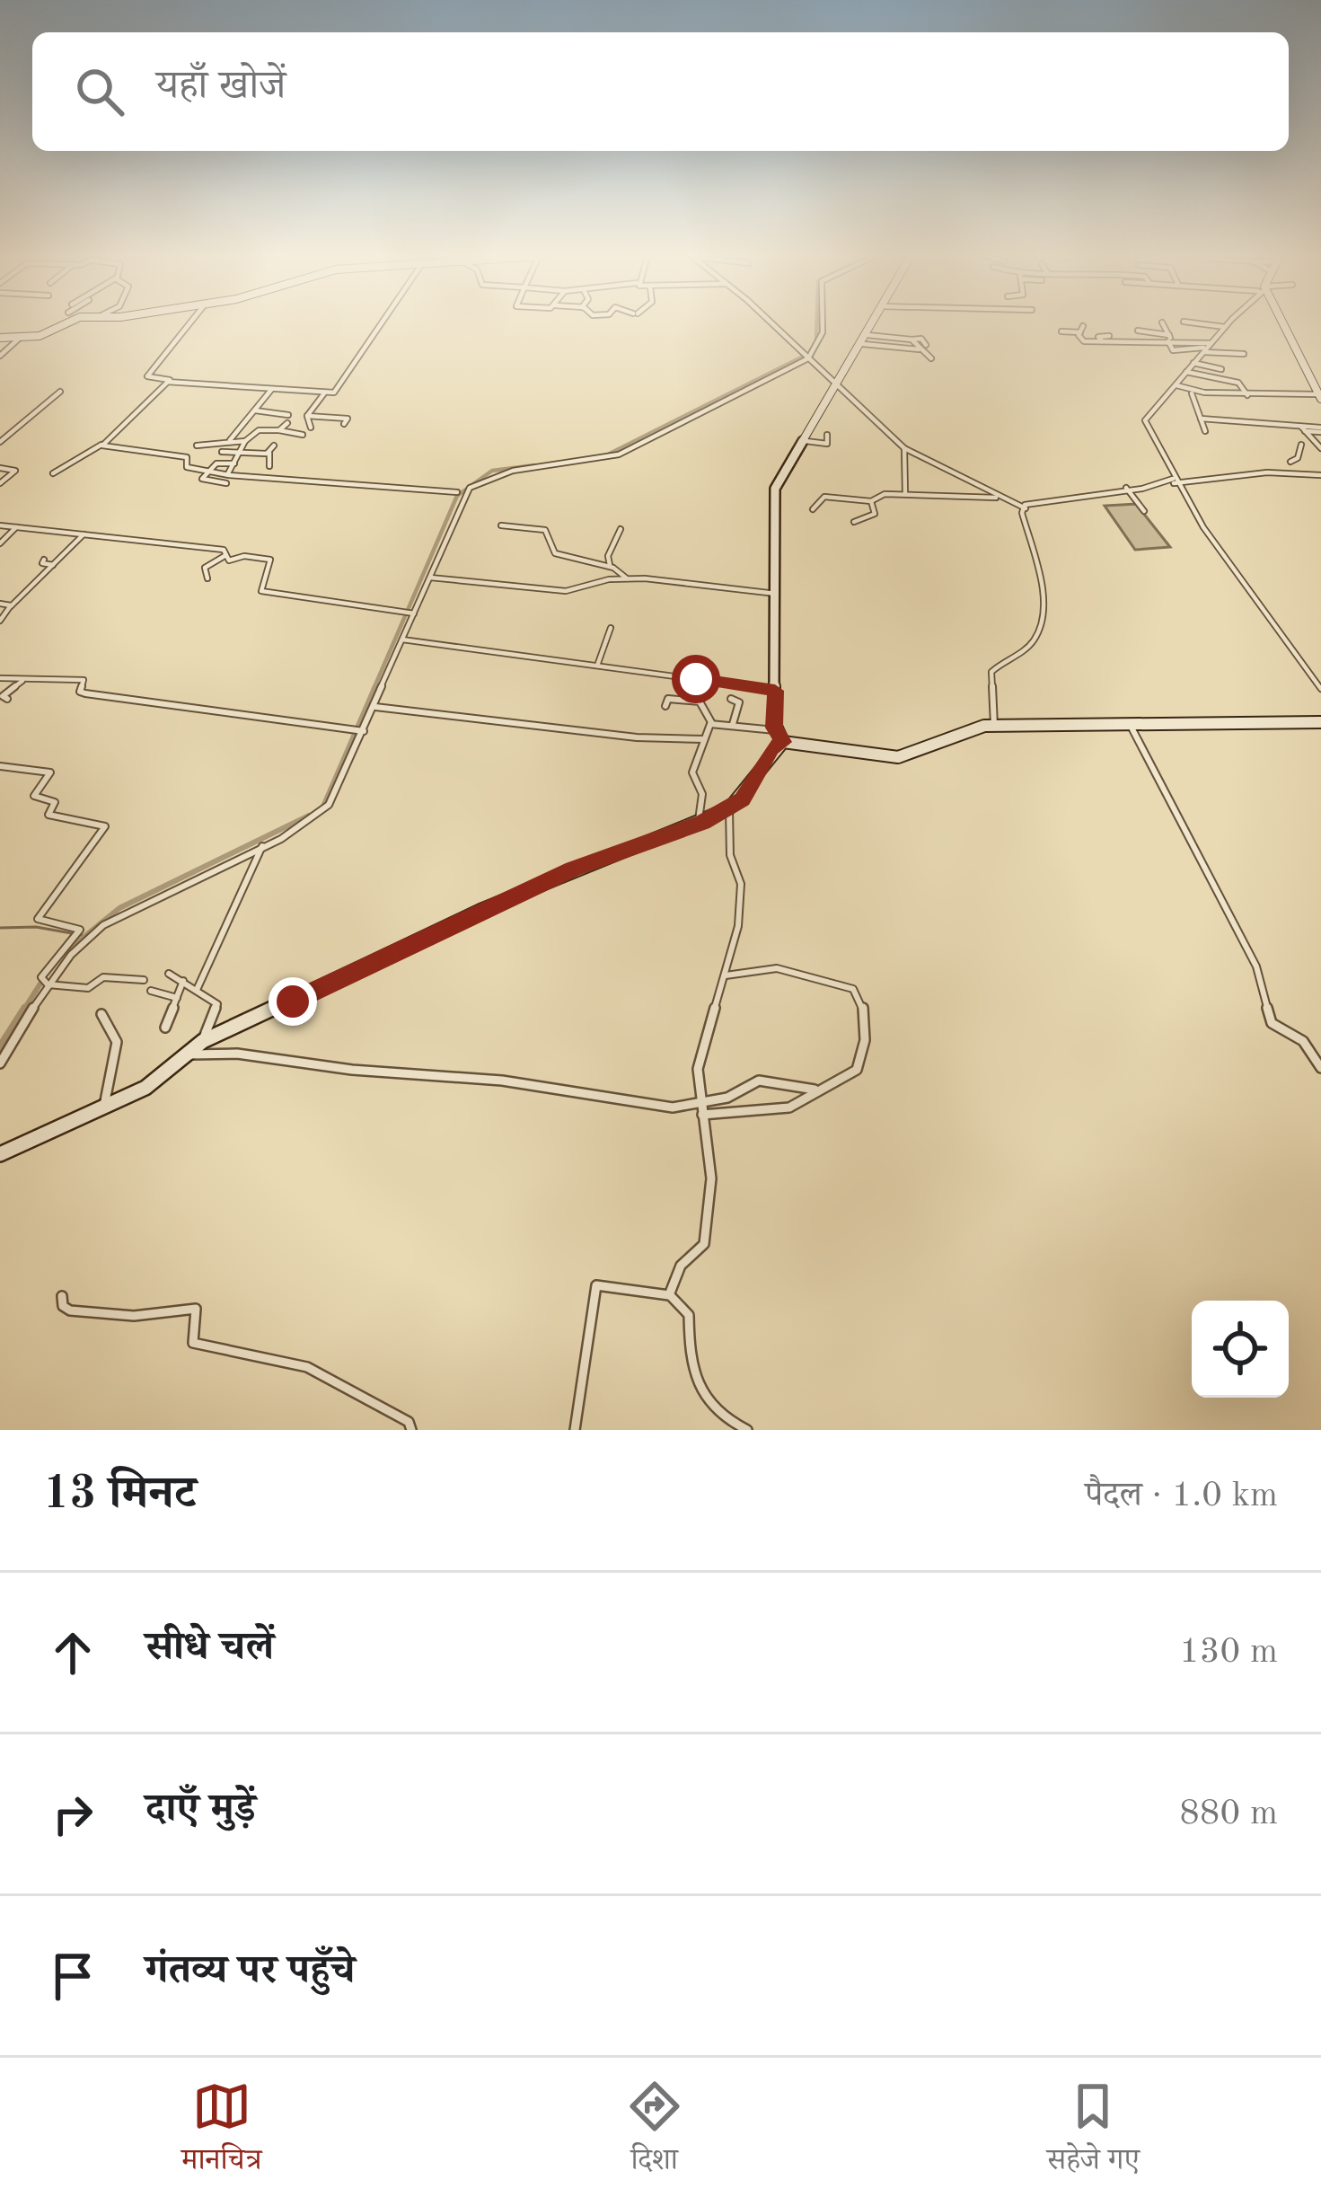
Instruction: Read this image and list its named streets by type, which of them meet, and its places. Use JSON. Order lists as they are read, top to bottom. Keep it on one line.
{"page":{"search":"यहाँ खोजें","heading":["13 मिनट","पैदल · 1.0 km"],"list":[["सीधे चलें","130 m"],["दाएँ मुड़ें","880 m"],"गंतव्य पर पहुँचे"],"nav":["मानचित्र","दिशा","सहेजे गए"]}}
